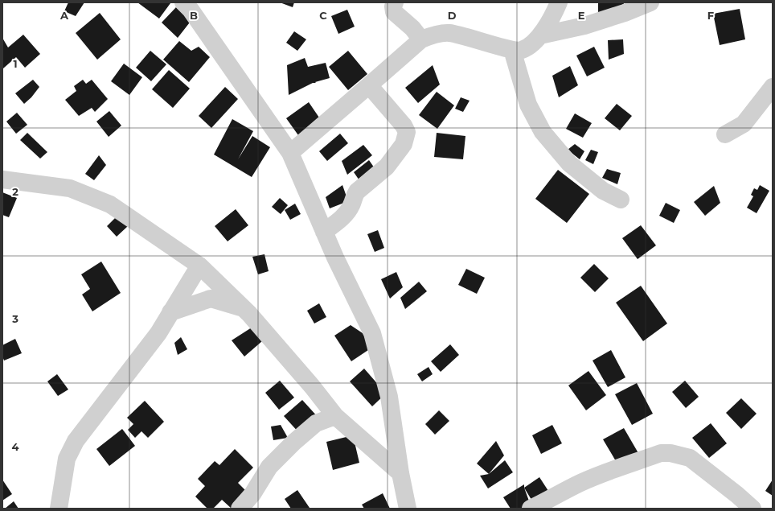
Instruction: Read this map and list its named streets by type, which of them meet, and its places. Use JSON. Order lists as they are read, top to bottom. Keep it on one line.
{"grid":{"columns":["A","B","C","D","E","F"],"rows":["1","2","3","4"]}}
